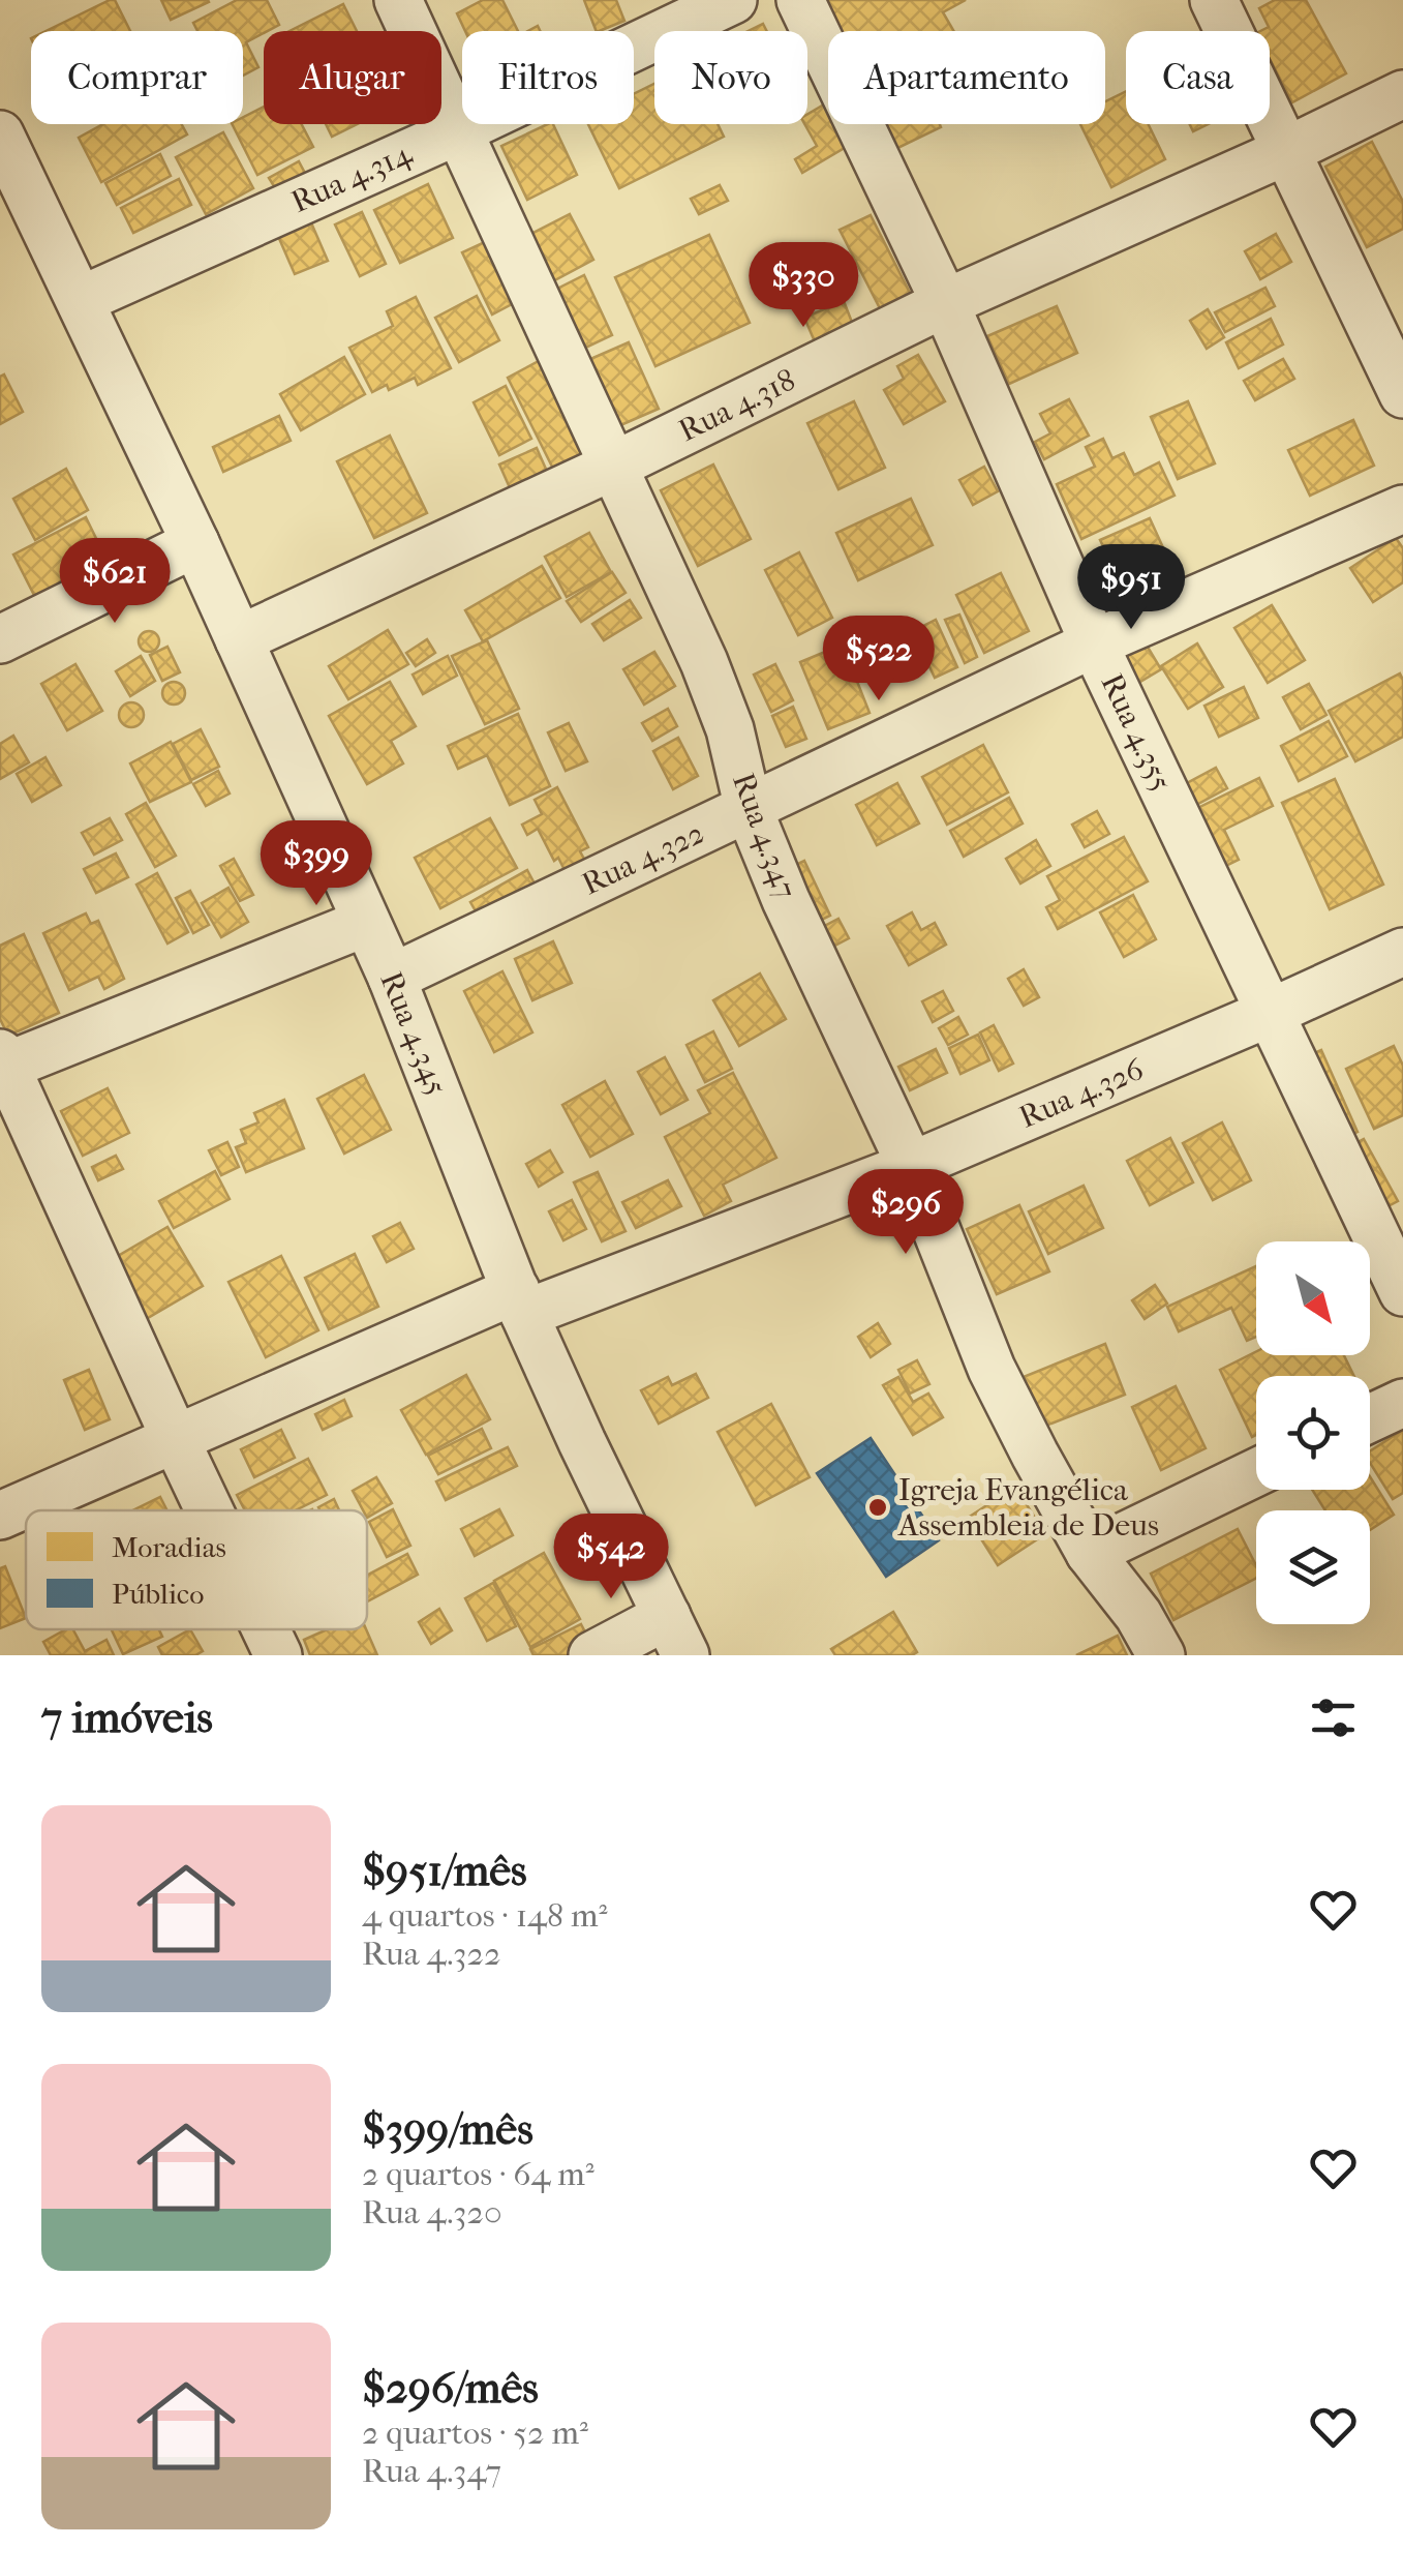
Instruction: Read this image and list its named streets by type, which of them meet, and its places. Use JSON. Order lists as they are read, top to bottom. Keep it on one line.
{"streets":{"street":["Rua 4.314","Rua 4.318","Rua 4.355","Rua 4.347","Rua 4.322","Rua 4.345","Rua 4.326"]},"crossings":[["Rua 4.314","Rua 4.347"],["Rua 4.314","Rua 4.345"],["Rua 4.318","Rua 4.355"],["Rua 4.318","Rua 4.347"],["Rua 4.318","Rua 4.345"],["Rua 4.355","Rua 4.322"],["Rua 4.355","Rua 4.326"],["Rua 4.347","Rua 4.322"],["Rua 4.347","Rua 4.326"],["Rua 4.322","Rua 4.345"],["Rua 4.345","Rua 4.326"]],"places":["Igreja Evangélica Assembleia de Deus"],"legend":["Moradias","Público"],"north":"bottom right","page":{"chip":["Comprar","Alugar","Filtros","Novo","Apartamento","Casa"],"price":["$330","$621","$951","$522","$399","$296","$542"],"heading":"7 imóveis","list":[{"name":"$951/mês","note":"4 quartos · 148 m² · Rua 4.322"},{"name":"$399/mês","note":"2 quartos · 64 m² · Rua 4.320"},{"name":"$296/mês","note":"2 quartos · 52 m² · Rua 4.347"}]}}
